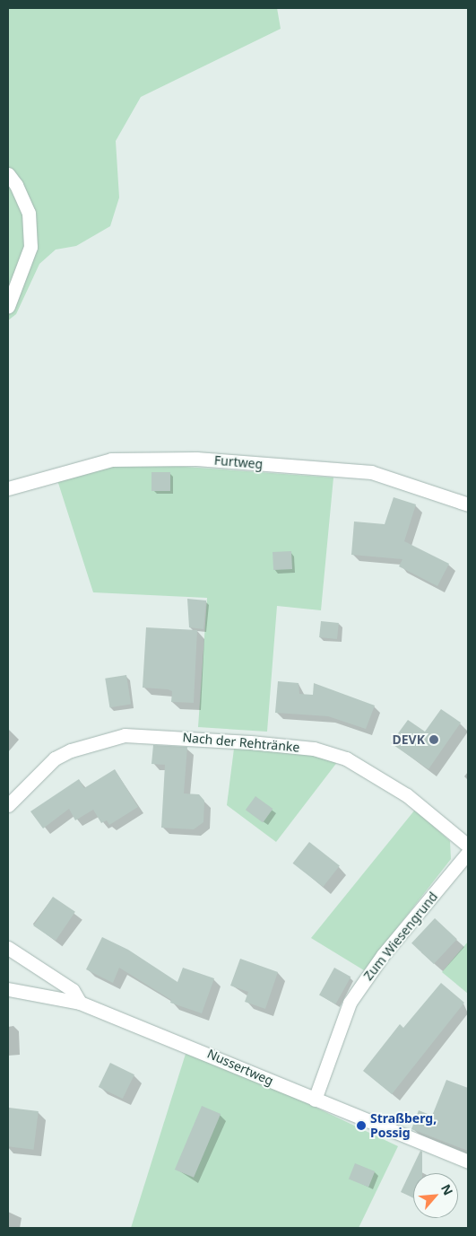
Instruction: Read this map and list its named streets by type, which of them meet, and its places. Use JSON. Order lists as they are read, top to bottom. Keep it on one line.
{"streets":{"street":["Furtweg","Nach der Rehtränke","Zum Wiesengrund","Nussertweg"]},"crossings":[["Zum Wiesengrund","Nussertweg"]],"places":["DEVK","Straßberg, Possig"],"north":"top right"}
